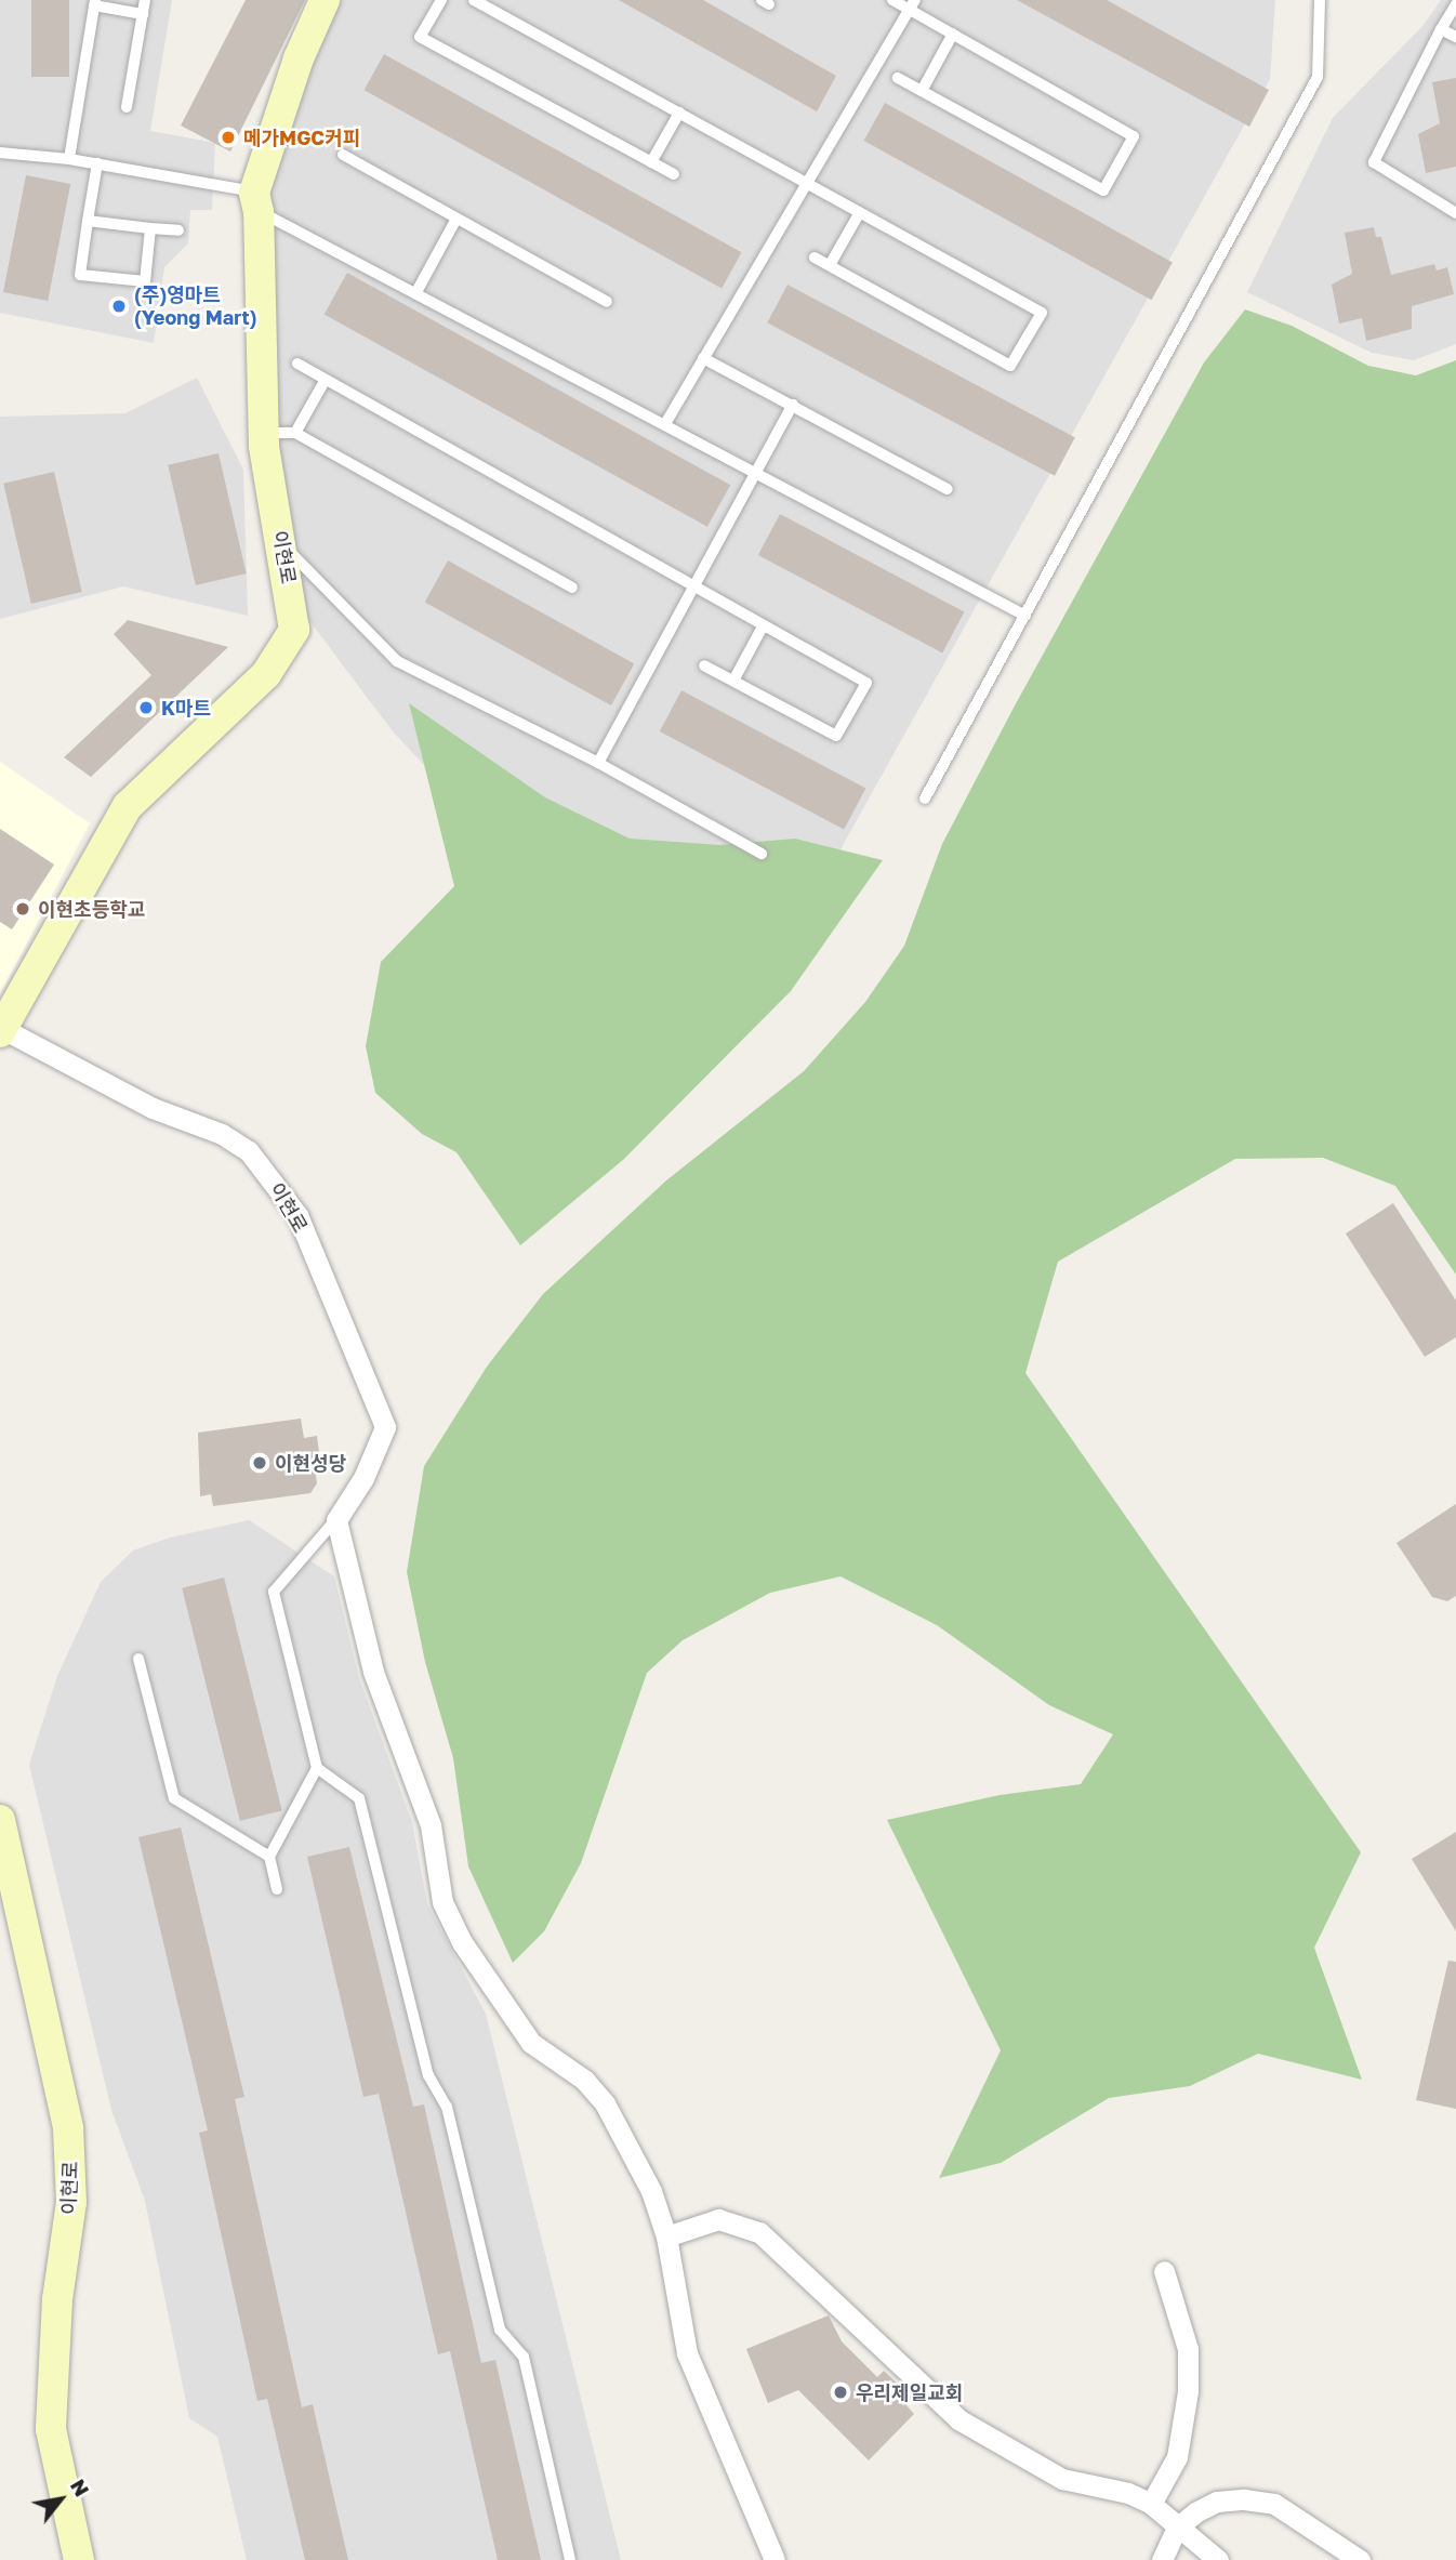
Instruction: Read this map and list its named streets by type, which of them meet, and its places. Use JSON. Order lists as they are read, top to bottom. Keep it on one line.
{"streets":{"street":["이현로"]},"places":["메가MGC커피","(주)영마트 (Yeong Mart)","K마트","이현초등학교","이현성당","우리제일교회"],"north":"top right"}
